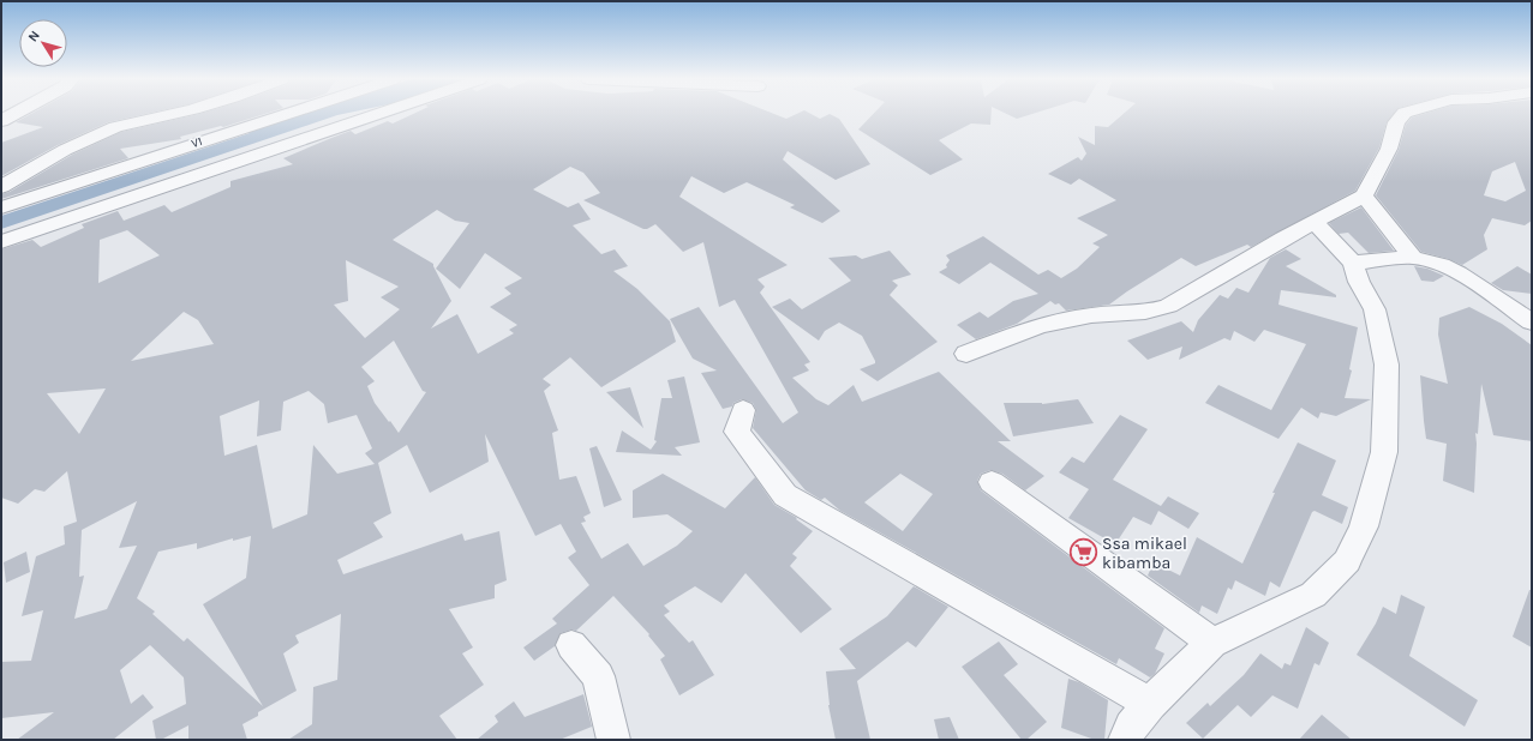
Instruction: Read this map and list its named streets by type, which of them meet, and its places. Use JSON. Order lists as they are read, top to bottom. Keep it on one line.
{"streets":{"street":["V1"]},"places":{"supermarket":["Ssa mikael kibamba"]},"north":"top left"}
